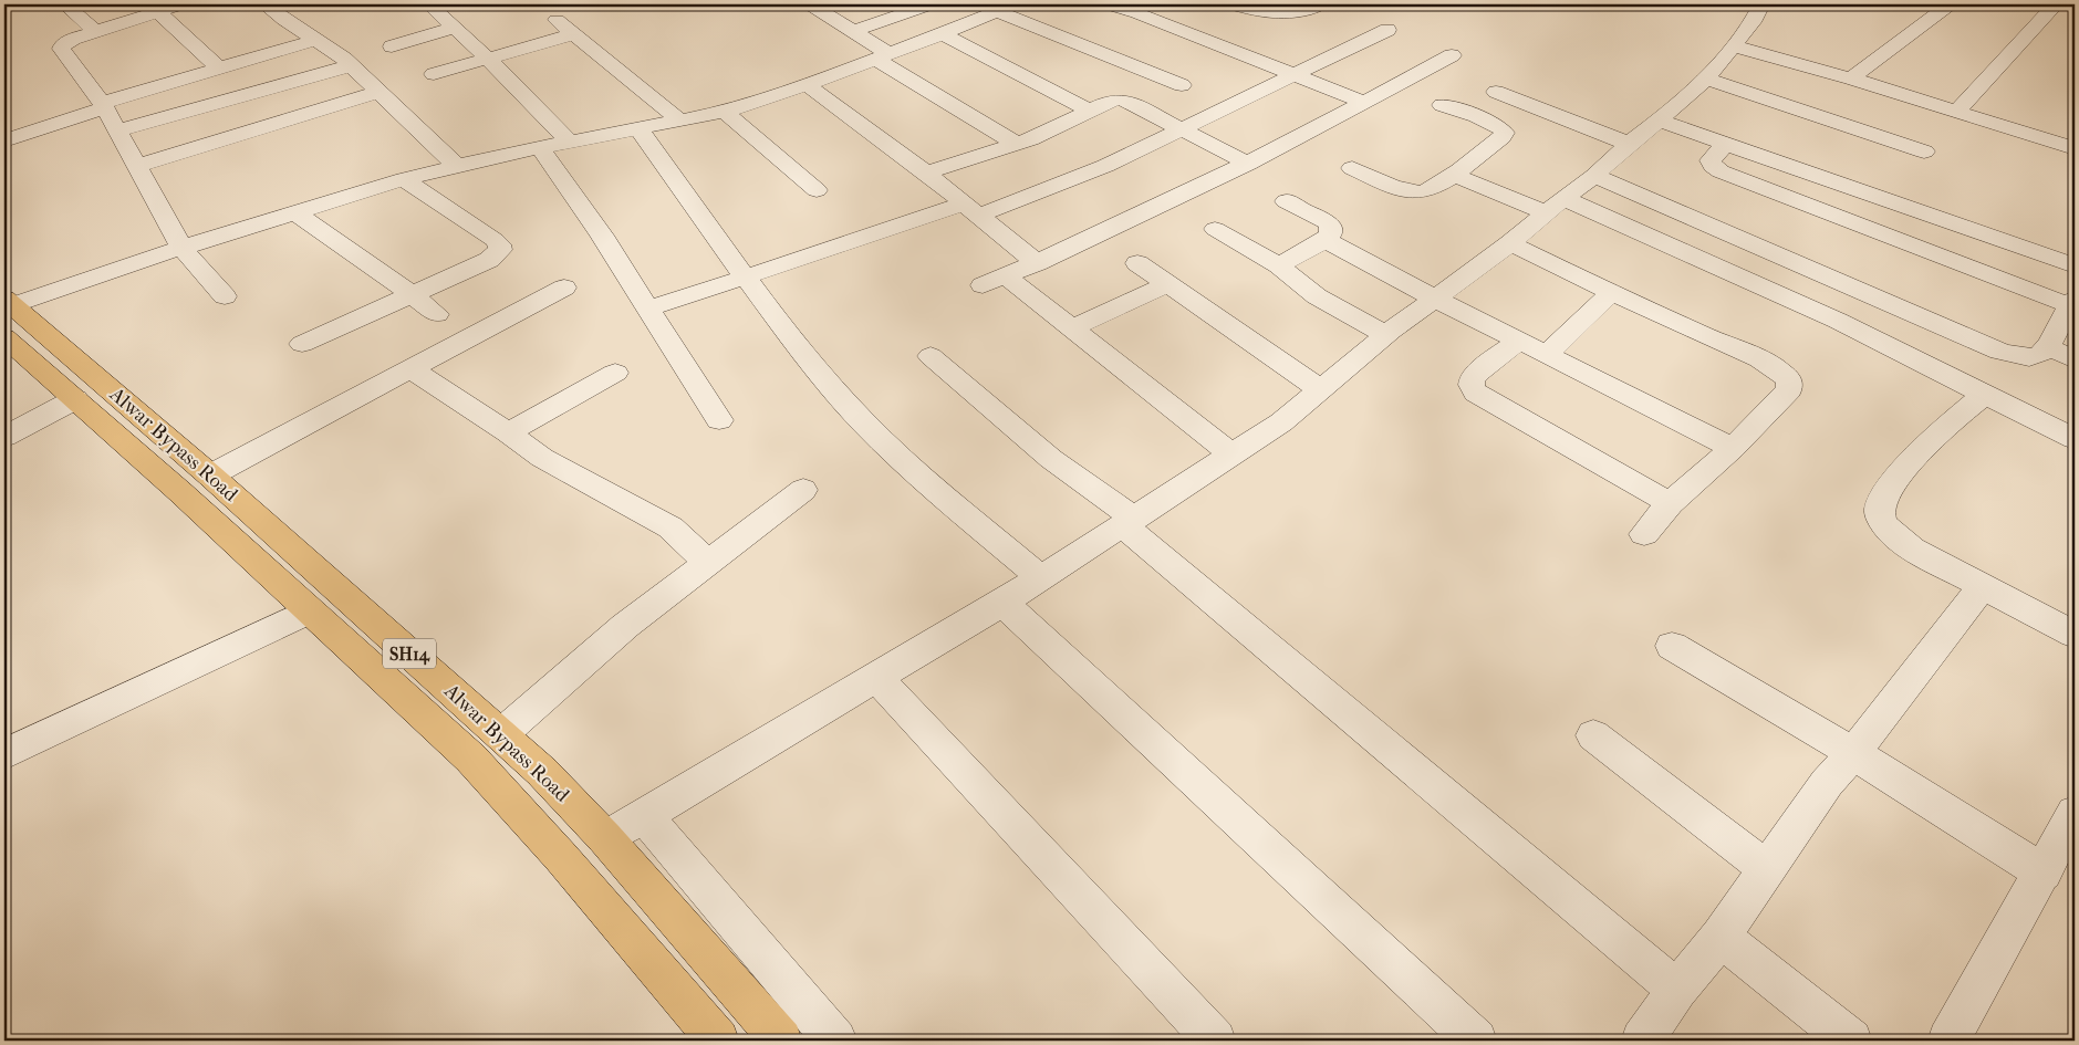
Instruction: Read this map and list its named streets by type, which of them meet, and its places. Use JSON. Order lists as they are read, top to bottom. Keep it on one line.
{"streets":{"main road":["Alwar Bypass Road","SH14"]}}
